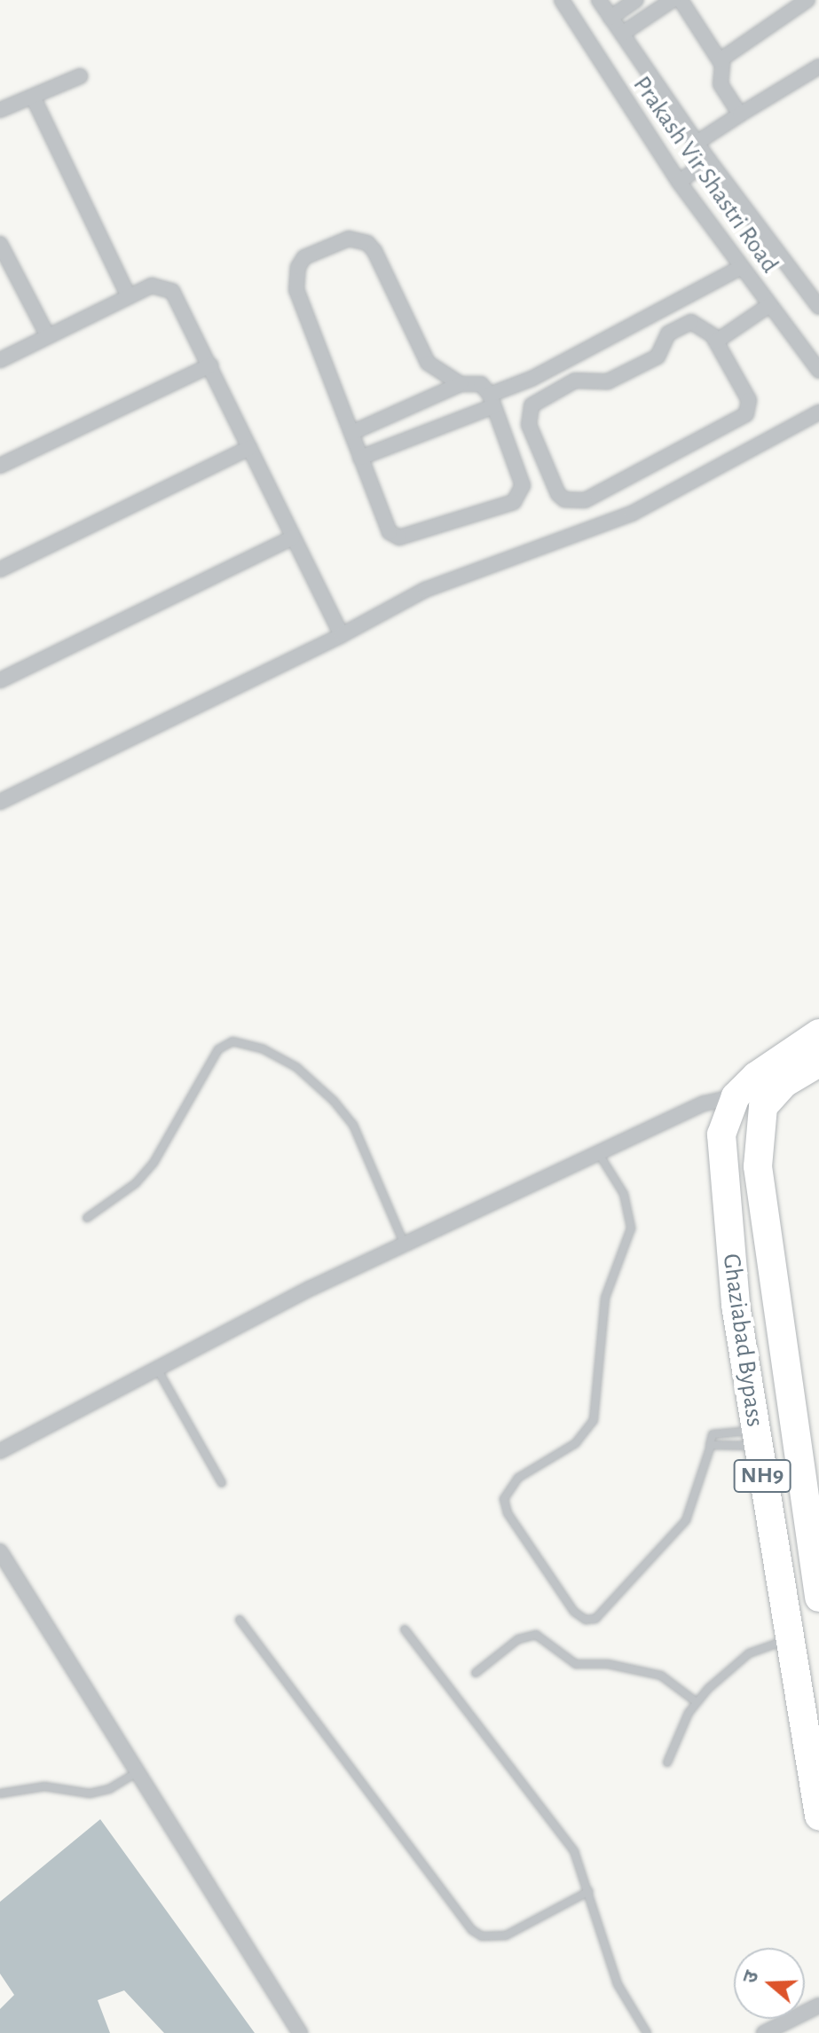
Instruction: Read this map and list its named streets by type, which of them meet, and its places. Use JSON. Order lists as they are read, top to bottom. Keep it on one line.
{"streets":{"highway":["Ghaziabad Bypass","NH9"],"street":["Prakash Vir Shastri Road"]},"north":"left"}
